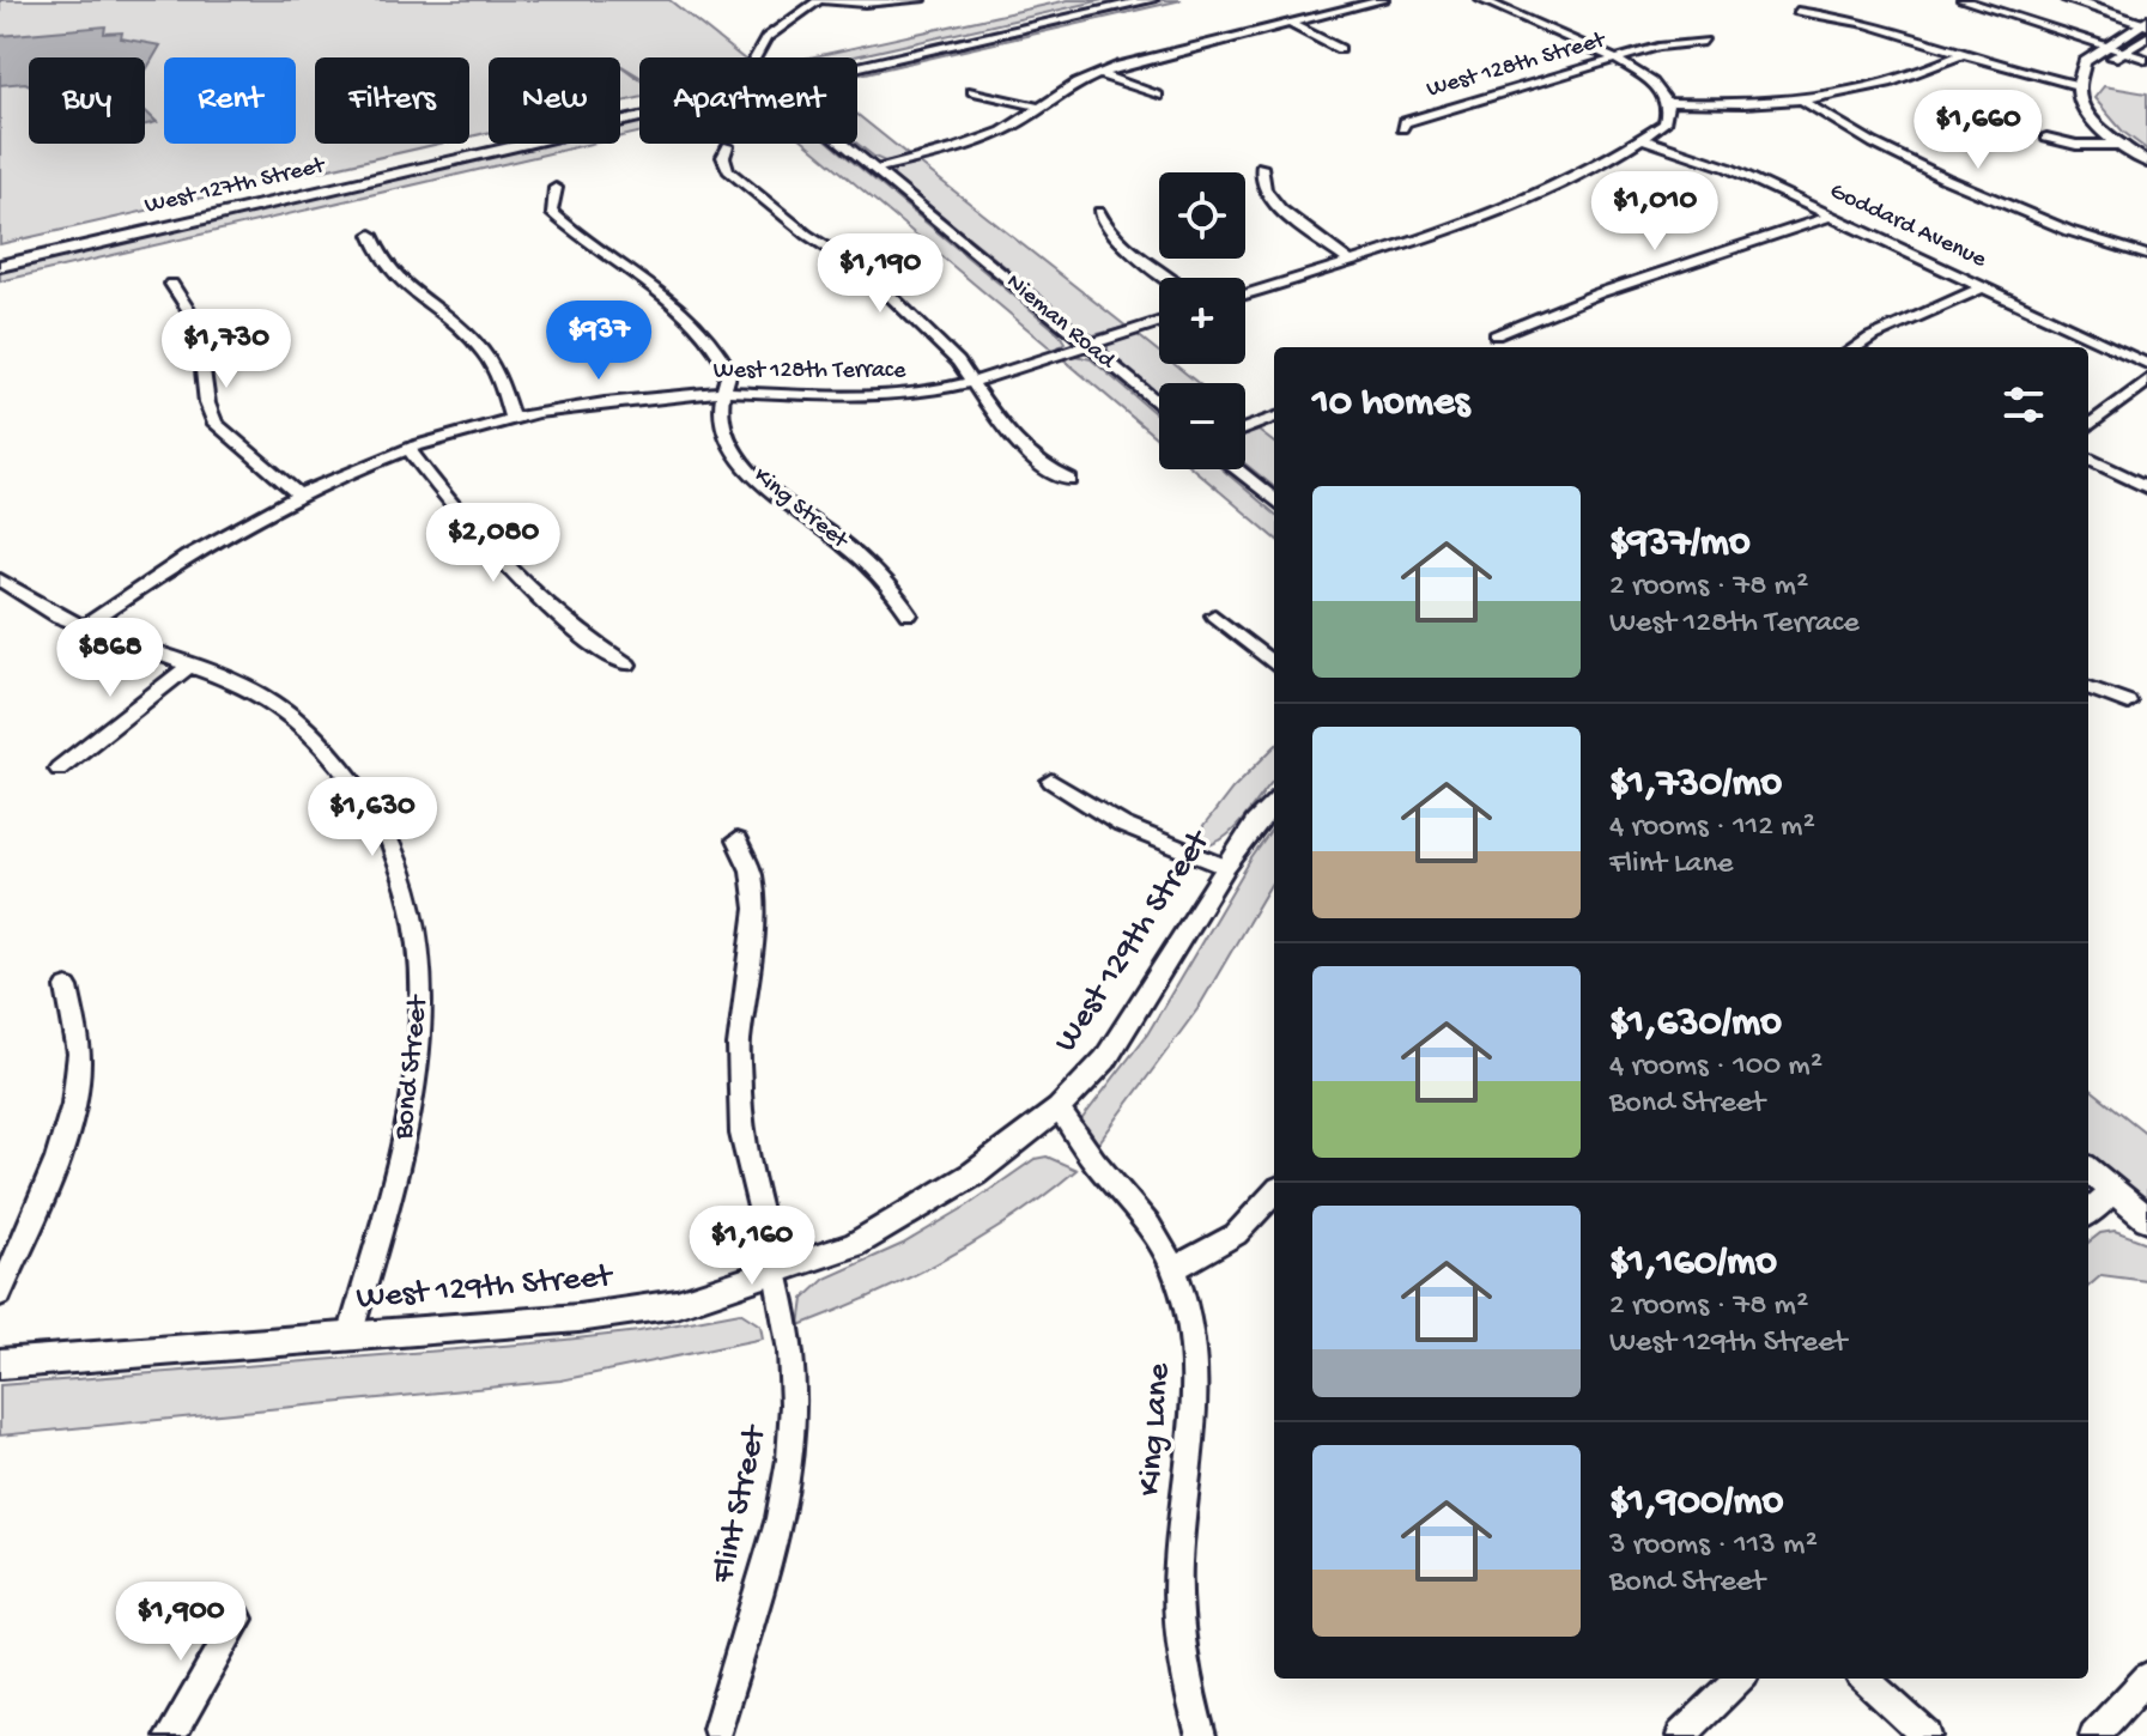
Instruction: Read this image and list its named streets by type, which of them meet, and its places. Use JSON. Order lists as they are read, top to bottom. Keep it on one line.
{"streets":{"main road":["West 127th Street"],"street":["West 128th Street","Goddard Avenue","Nieman Road","West 128th Terrace","King Street","West 129th Street","Bond Street","King Lane","Flint Street"]},"crossings":[["Nieman Road","West 128th Terrace"],["West 128th Terrace","King Street"],["West 128th Terrace","Bond Street"],["West 129th Street","Bond Street"],["West 129th Street","King Lane"],["West 129th Street","Flint Street"]],"page":{"chip":["Buy","Rent","Filters","New","Apartment"],"price":["$1,660","$1,010","$1,190","$937","$1,730","$2,080","$868","$1,630","$1,160","$1,900"],"map_buttons":["+","−"],"heading":"10 homes","list":[{"name":"$937/mo","note":"2 rooms · 78 m² · West 128th Terrace"},{"name":"$1,730/mo","note":"4 rooms · 112 m² · Flint Lane"},{"name":"$1,630/mo","note":"4 rooms · 100 m² · Bond Street"},{"name":"$1,160/mo","note":"2 rooms · 78 m² · West 129th Street"},{"name":"$1,900/mo","note":"3 rooms · 113 m² · Bond Street"}]}}
